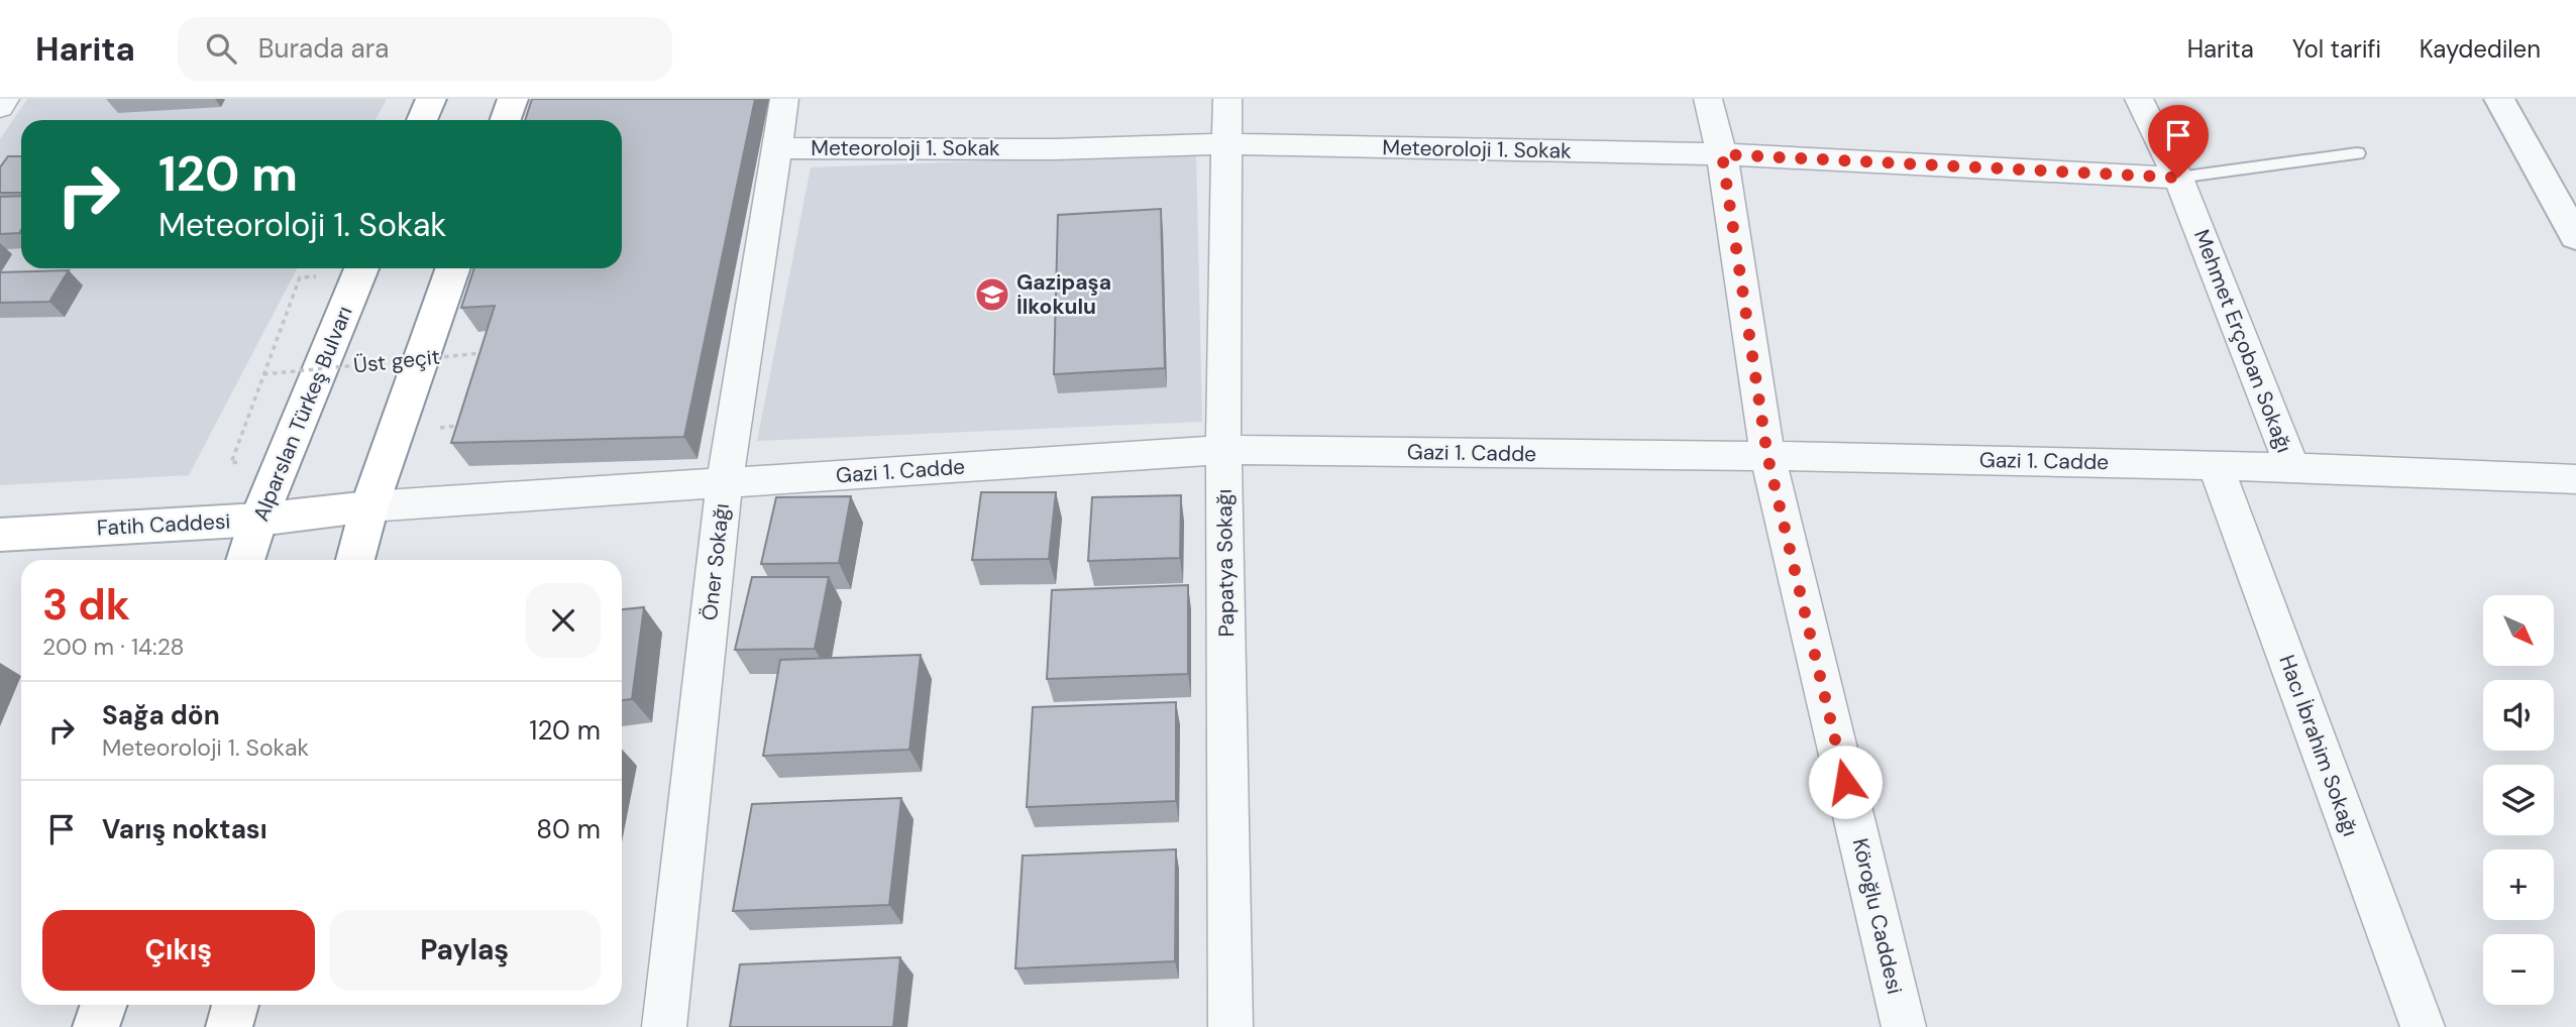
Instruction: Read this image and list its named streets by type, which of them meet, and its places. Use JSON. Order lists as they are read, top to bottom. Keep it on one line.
{"streets":{"main road":["Alparslan Türkeş Bulvarı","Fatih Caddesi"],"street":["Meteoroloji 1. Sokak","Mehmet Erçoban Sokağı","Gazi 1. Cadde","Öner Sokağı","Papatya Sokağı","Hacı İbrahim Sokağı","Köroğlu Caddesi"],"path":["Üst geçit"]},"crossings":[["Meteoroloji 1. Sokak","Mehmet Erçoban Sokağı"],["Meteoroloji 1. Sokak","Öner Sokağı"],["Meteoroloji 1. Sokak","Papatya Sokağı"],["Meteoroloji 1. Sokak","Köroğlu Caddesi"],["Mehmet Erçoban Sokağı","Gazi 1. Cadde"],["Üst geçit","Alparslan Türkeş Bulvarı"],["Alparslan Türkeş Bulvarı","Fatih Caddesi"],["Gazi 1. Cadde","Fatih Caddesi"],["Gazi 1. Cadde","Öner Sokağı"],["Gazi 1. Cadde","Papatya Sokağı"],["Gazi 1. Cadde","Hacı İbrahim Sokağı"],["Gazi 1. Cadde","Köroğlu Caddesi"]],"places":{"school or university":["Gazipaşa İlkokulu"]},"north":"bottom right","page":{"header":"Harita","search":"Burada ara","nav":["Harita","Yol tarifi","Kaydedilen"],"turn":["120 m","Meteoroloji 1. Sokak"],"heading":["3 dk","200 m · 14:28"],"map_buttons":["+","−"],"list":[{"name":"Sağa dön","note":"Meteoroloji 1. Sokak","value":"120 m"},{"name":"Varış noktası","value":"80 m"}],"buttons":["Çıkış","Paylaş"]}}
